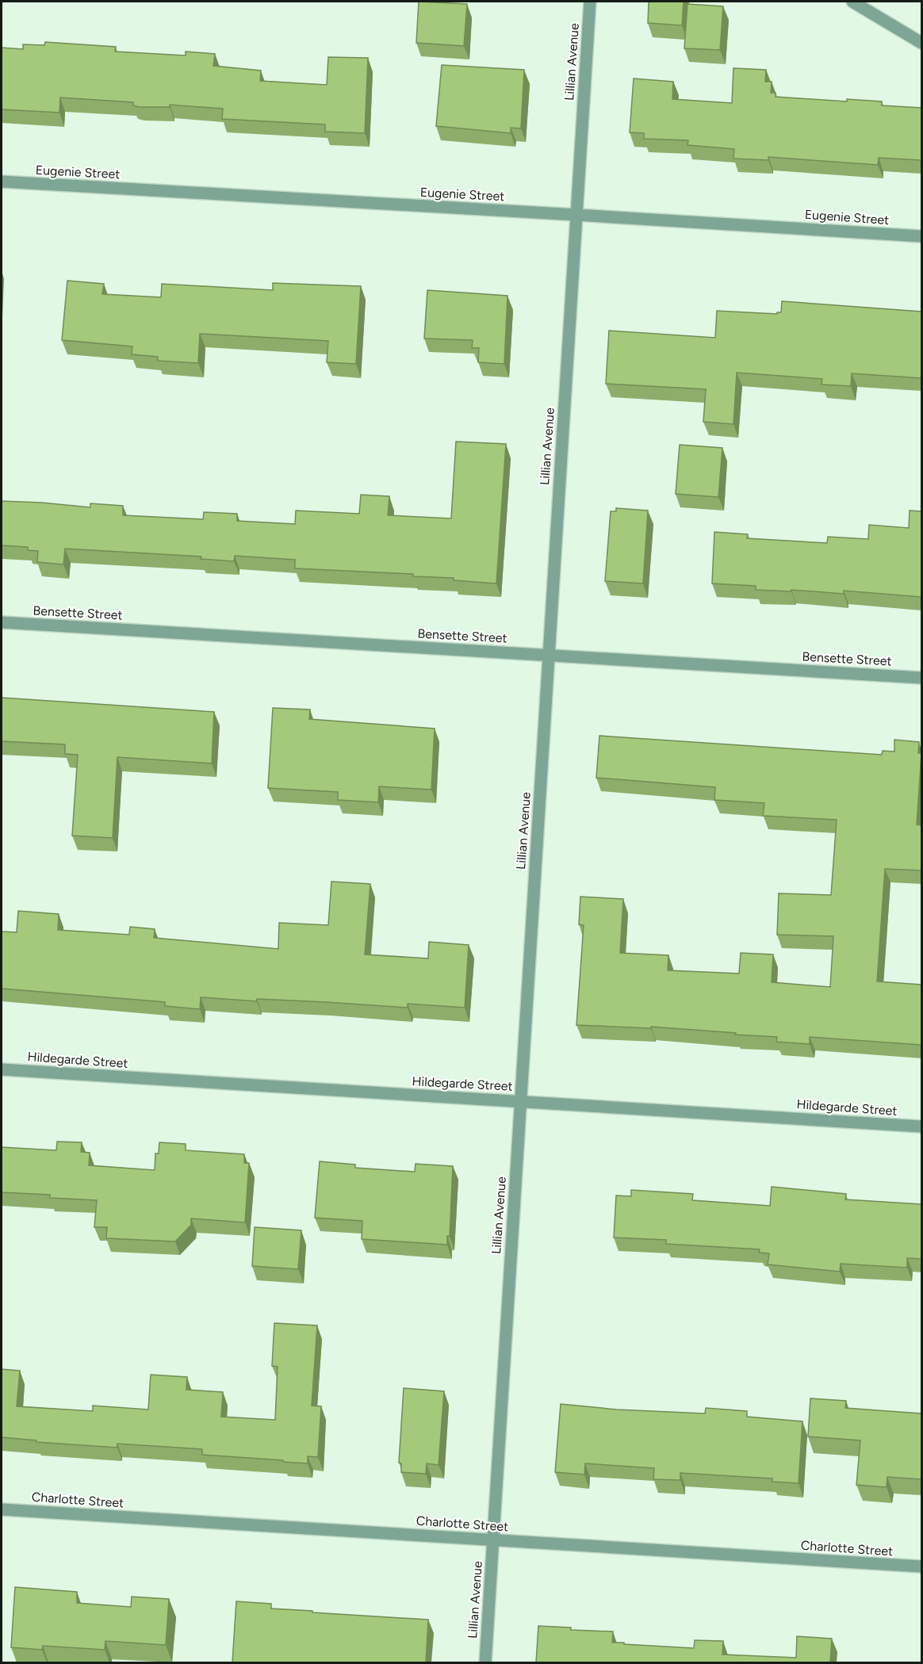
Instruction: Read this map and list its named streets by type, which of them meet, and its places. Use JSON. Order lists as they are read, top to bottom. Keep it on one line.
{"streets":{"street":["Lillian Avenue","Eugenie Street","Bensette Street","Hildegarde Street","Charlotte Street"]},"crossings":[["Lillian Avenue","Eugenie Street"],["Lillian Avenue","Bensette Street"],["Lillian Avenue","Hildegarde Street"],["Lillian Avenue","Charlotte Street"]]}
